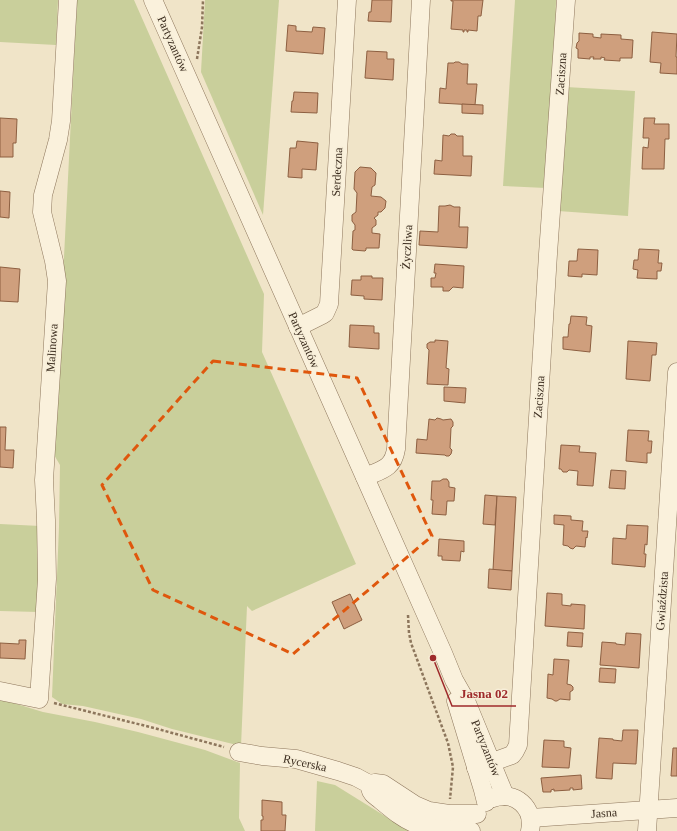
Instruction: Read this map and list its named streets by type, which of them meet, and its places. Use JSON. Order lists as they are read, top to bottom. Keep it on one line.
{"streets":{"street":["Partyzantów","Zaciszna","Serdeczna","Życzliwa","Malinowa","Gwiaździsta","Rycerska","Jasna"]},"crossings":[["Partyzantów","Zaciszna"],["Partyzantów","Serdeczna"],["Partyzantów","Życzliwa"],["Partyzantów","Rycerska"],["Gwiaździsta","Jasna"]],"places":["Jasna 02"]}
